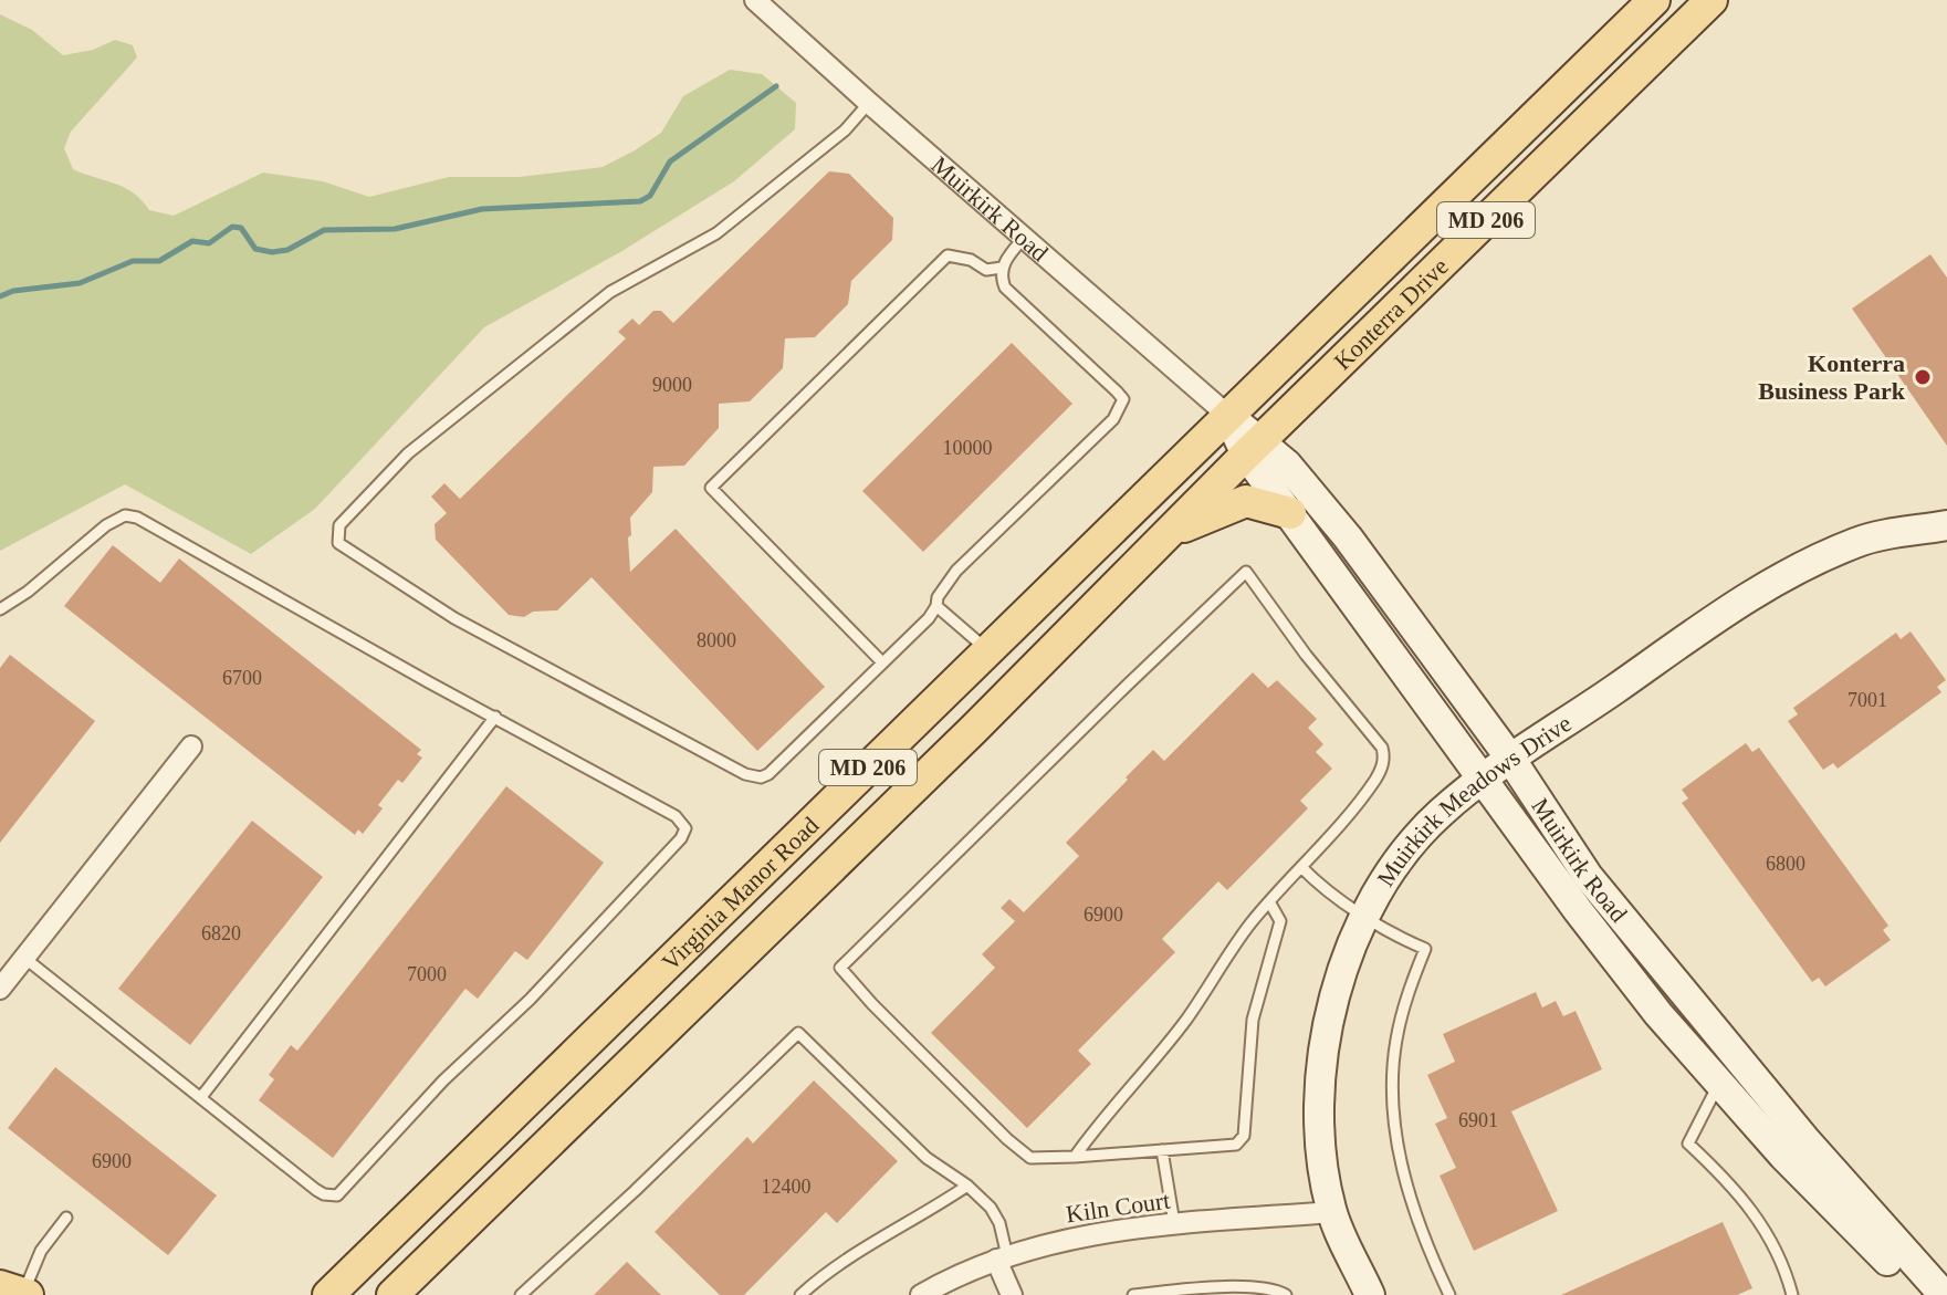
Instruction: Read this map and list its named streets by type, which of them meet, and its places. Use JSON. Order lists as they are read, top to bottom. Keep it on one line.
{"streets":{"main road":["Muirkirk Road","MD 206","Konterra Drive","Muirkirk Meadows Drive","Virginia Manor Road"],"street":["Kiln Court"]},"crossings":[["Muirkirk Road","Konterra Drive"],["Muirkirk Road","Muirkirk Meadows Drive"],["Muirkirk Road","Virginia Manor Road"],["Konterra Drive","Virginia Manor Road"],["Muirkirk Meadows Drive","Kiln Court"]],"places":["Konterra Business Park"],"house_numbers":["9000","10000","8000","6700","7001","6800","6900","6820","7000","6901","6900","12400"]}
